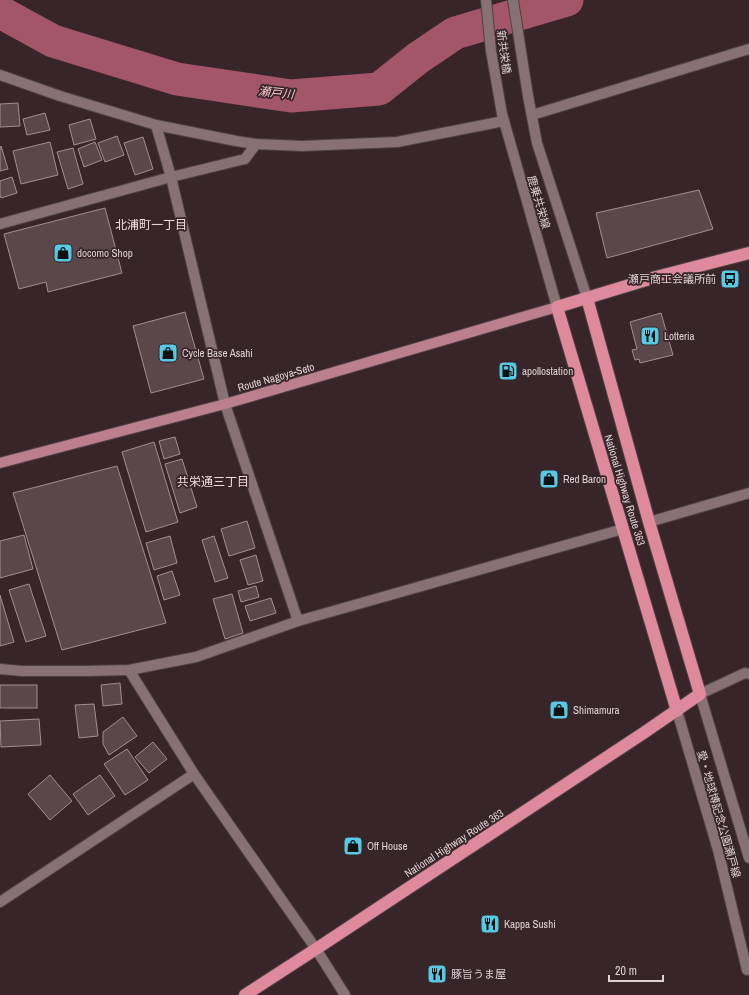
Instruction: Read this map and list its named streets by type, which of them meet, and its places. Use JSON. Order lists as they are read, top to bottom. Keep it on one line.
{"streets":{"highway":["National Highway Route 363"],"main road":["Route Nagoya-Seto"],"street":["新共栄橋","鹿乗共栄線","愛・地球博記念公園瀬戸線"]},"crossings":[["新共栄橋","鹿乗共栄線"],["鹿乗共栄線","Route Nagoya-Seto"],["鹿乗共栄線","National Highway Route 363"],["Route Nagoya-Seto","National Highway Route 363"],["National Highway Route 363","愛・地球博記念公園瀬戸線"]],"districts":["北浦町一丁目","共栄通三丁目"],"water":["瀬戸川"],"places":{"shop":["docomo Shop","Cycle Base Asahi","Red Baron","Shimamura","Off House"],"bus stop":["瀬戸商工会議所前"],"restaurant":["Lotteria","Kappa Sushi","豚旨うま屋"],"fuel station":["apollostation"]},"scale_bar":"20 m"}
